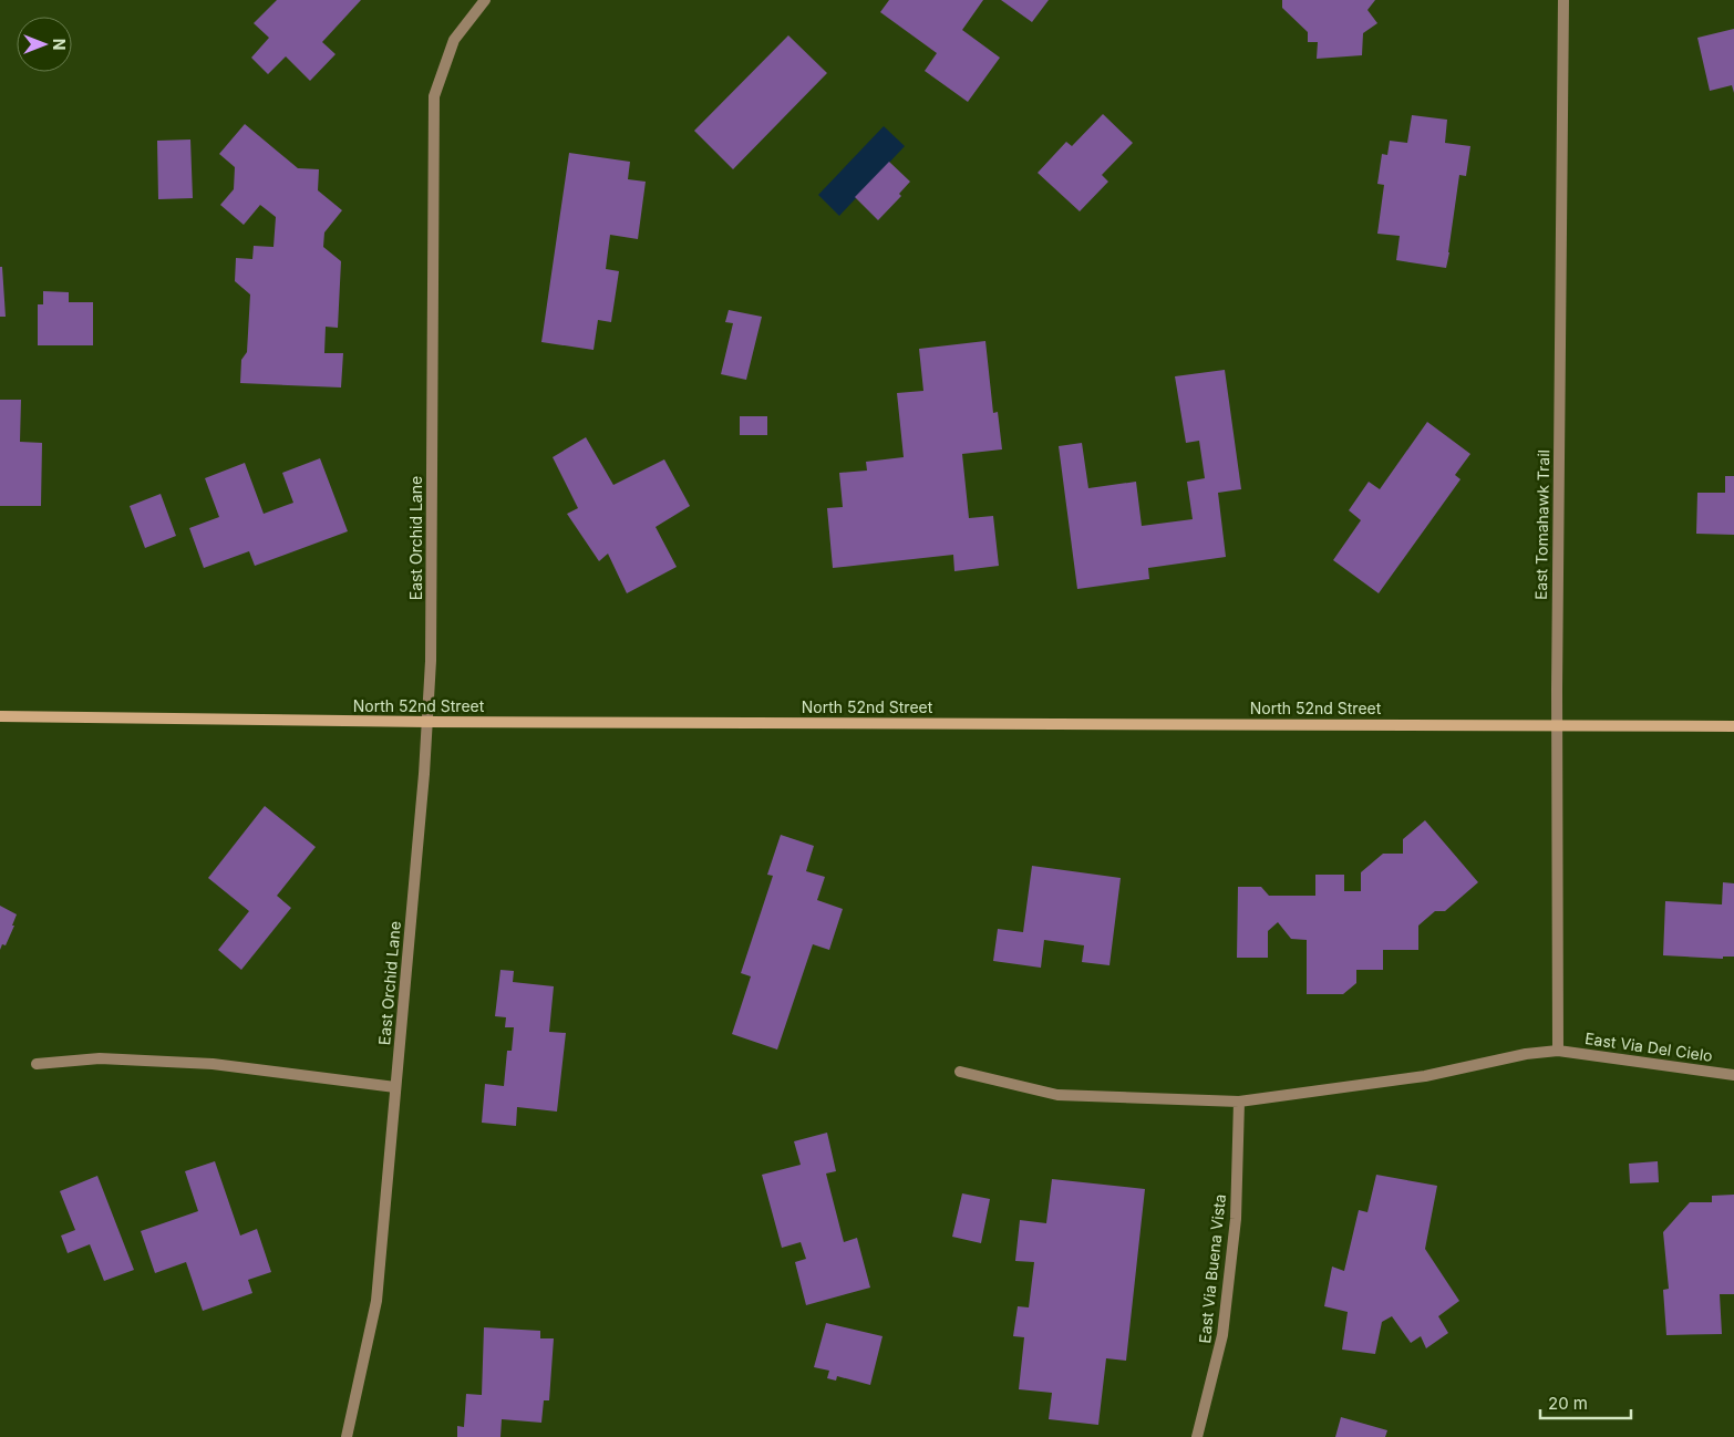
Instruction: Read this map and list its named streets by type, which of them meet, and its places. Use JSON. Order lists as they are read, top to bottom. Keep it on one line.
{"streets":{"street":["East Tomahawk Trail","East Orchid Lane","North 52nd Street","East Via Del Cielo","East Via Buena Vista"]},"crossings":[["East Tomahawk Trail","North 52nd Street"],["East Tomahawk Trail","East Via Del Cielo"],["East Orchid Lane","North 52nd Street"]],"scale_bar":"20 m","north":"right"}
